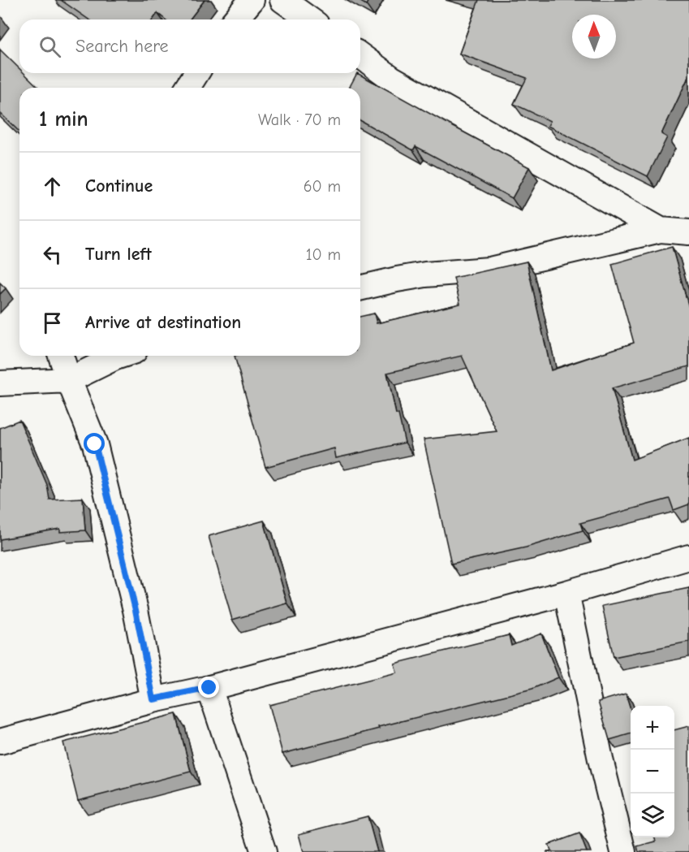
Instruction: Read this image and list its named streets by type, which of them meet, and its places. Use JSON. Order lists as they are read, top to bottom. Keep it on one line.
{"north":"top","page":{"search":"Search here","heading":["1 min","Walk · 70 m"],"list":[["Continue","60 m"],["Turn left","10 m"],"Arrive at destination"],"map_buttons":["+","−"]}}
